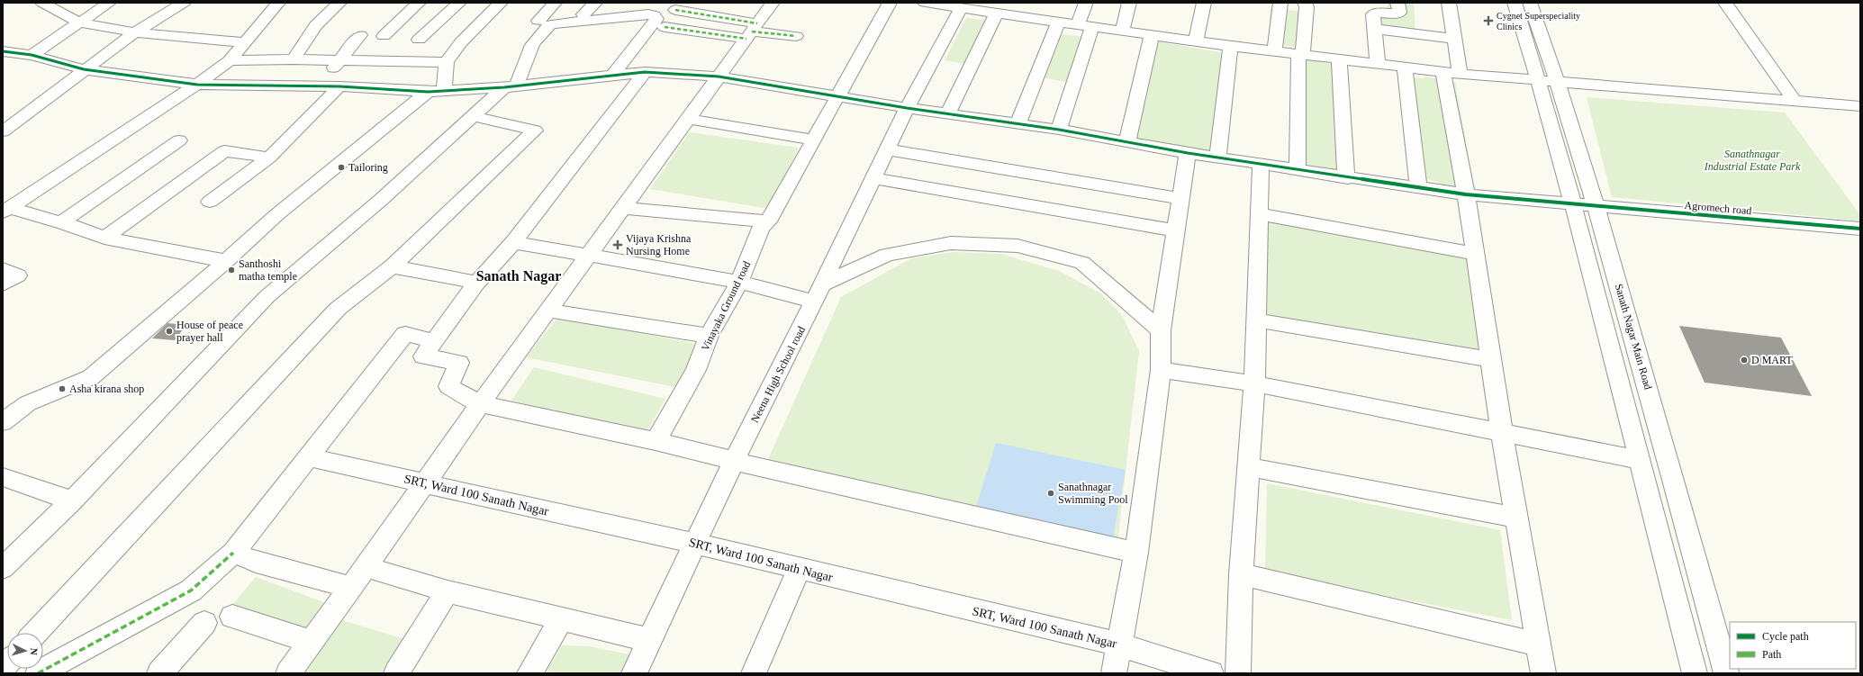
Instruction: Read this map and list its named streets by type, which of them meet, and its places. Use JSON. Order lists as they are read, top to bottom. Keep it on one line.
{"streets":{"street":["Agromech road","Vinayaka Ground road","Sanath Nagar Main Road","Neena High School road","SRT, Ward 100 Sanath Nagar"]},"crossings":[["Agromech road","Vinayaka Ground road"],["Agromech road","Sanath Nagar Main Road"],["Agromech road","Neena High School road"],["Neena High School road","SRT, Ward 100 Sanath Nagar"]],"districts":["Sanath Nagar"],"parks":["Sanathnagar Industrial Estate Park"],"places":{"health":["Cygnet Superspeciality Clinics","Vijaya Krishna Nursing Home"],"other":["Tailoring","Santhoshi matha temple","House of peace prayer hall","D MART","Asha kirana shop","Sanathnagar Swimming Pool"]},"legend":["Cycle path","Path"],"north":"right"}
